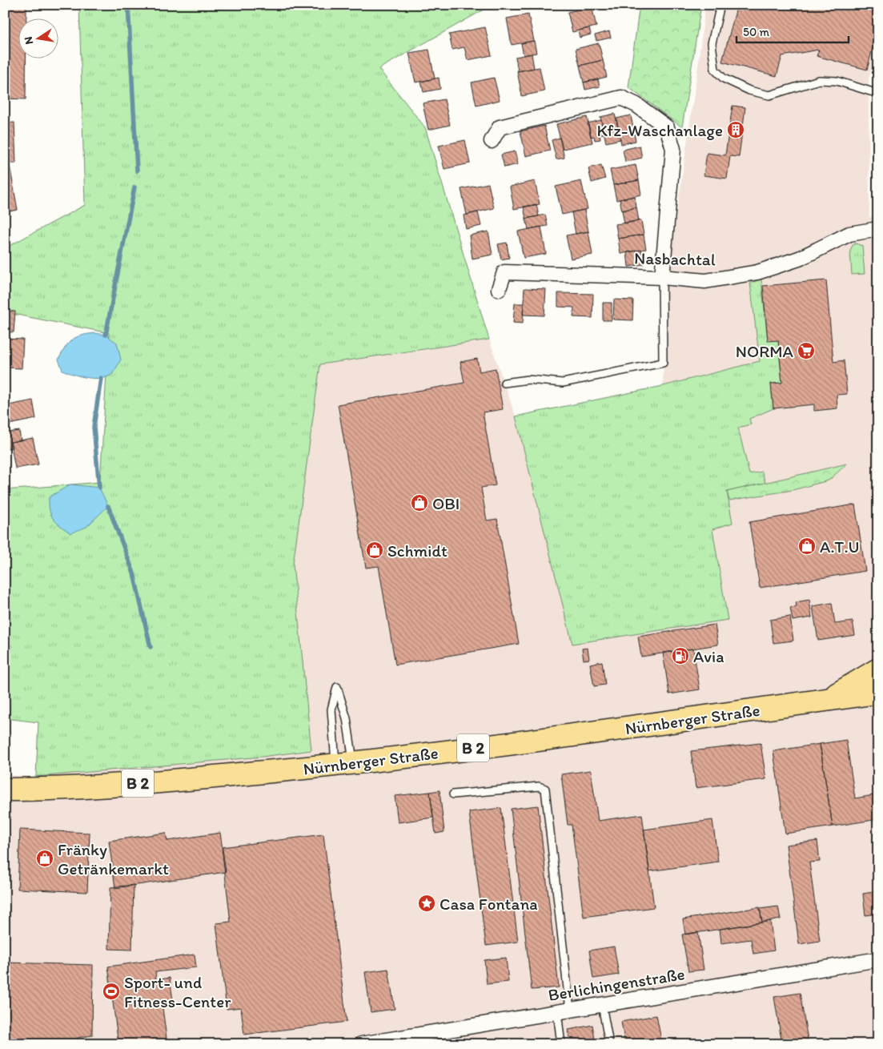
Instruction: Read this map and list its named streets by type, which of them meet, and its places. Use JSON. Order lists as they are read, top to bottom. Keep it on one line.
{"streets":{"main road":["Nürnberger Straße","B 2"],"street":["Nasbachtal","Berlichingenstraße"]},"places":{"building":["Kfz-Waschanlage"],"supermarket":["NORMA"],"shop":["OBI","A.T.U","Schmidt","Fränky Getränkemarkt"],"fuel station":["Avia"],"place":["Casa Fontana"],"sports":["Sport- und Fitness-Center"]},"scale_bar":"50 m","north":"left"}
